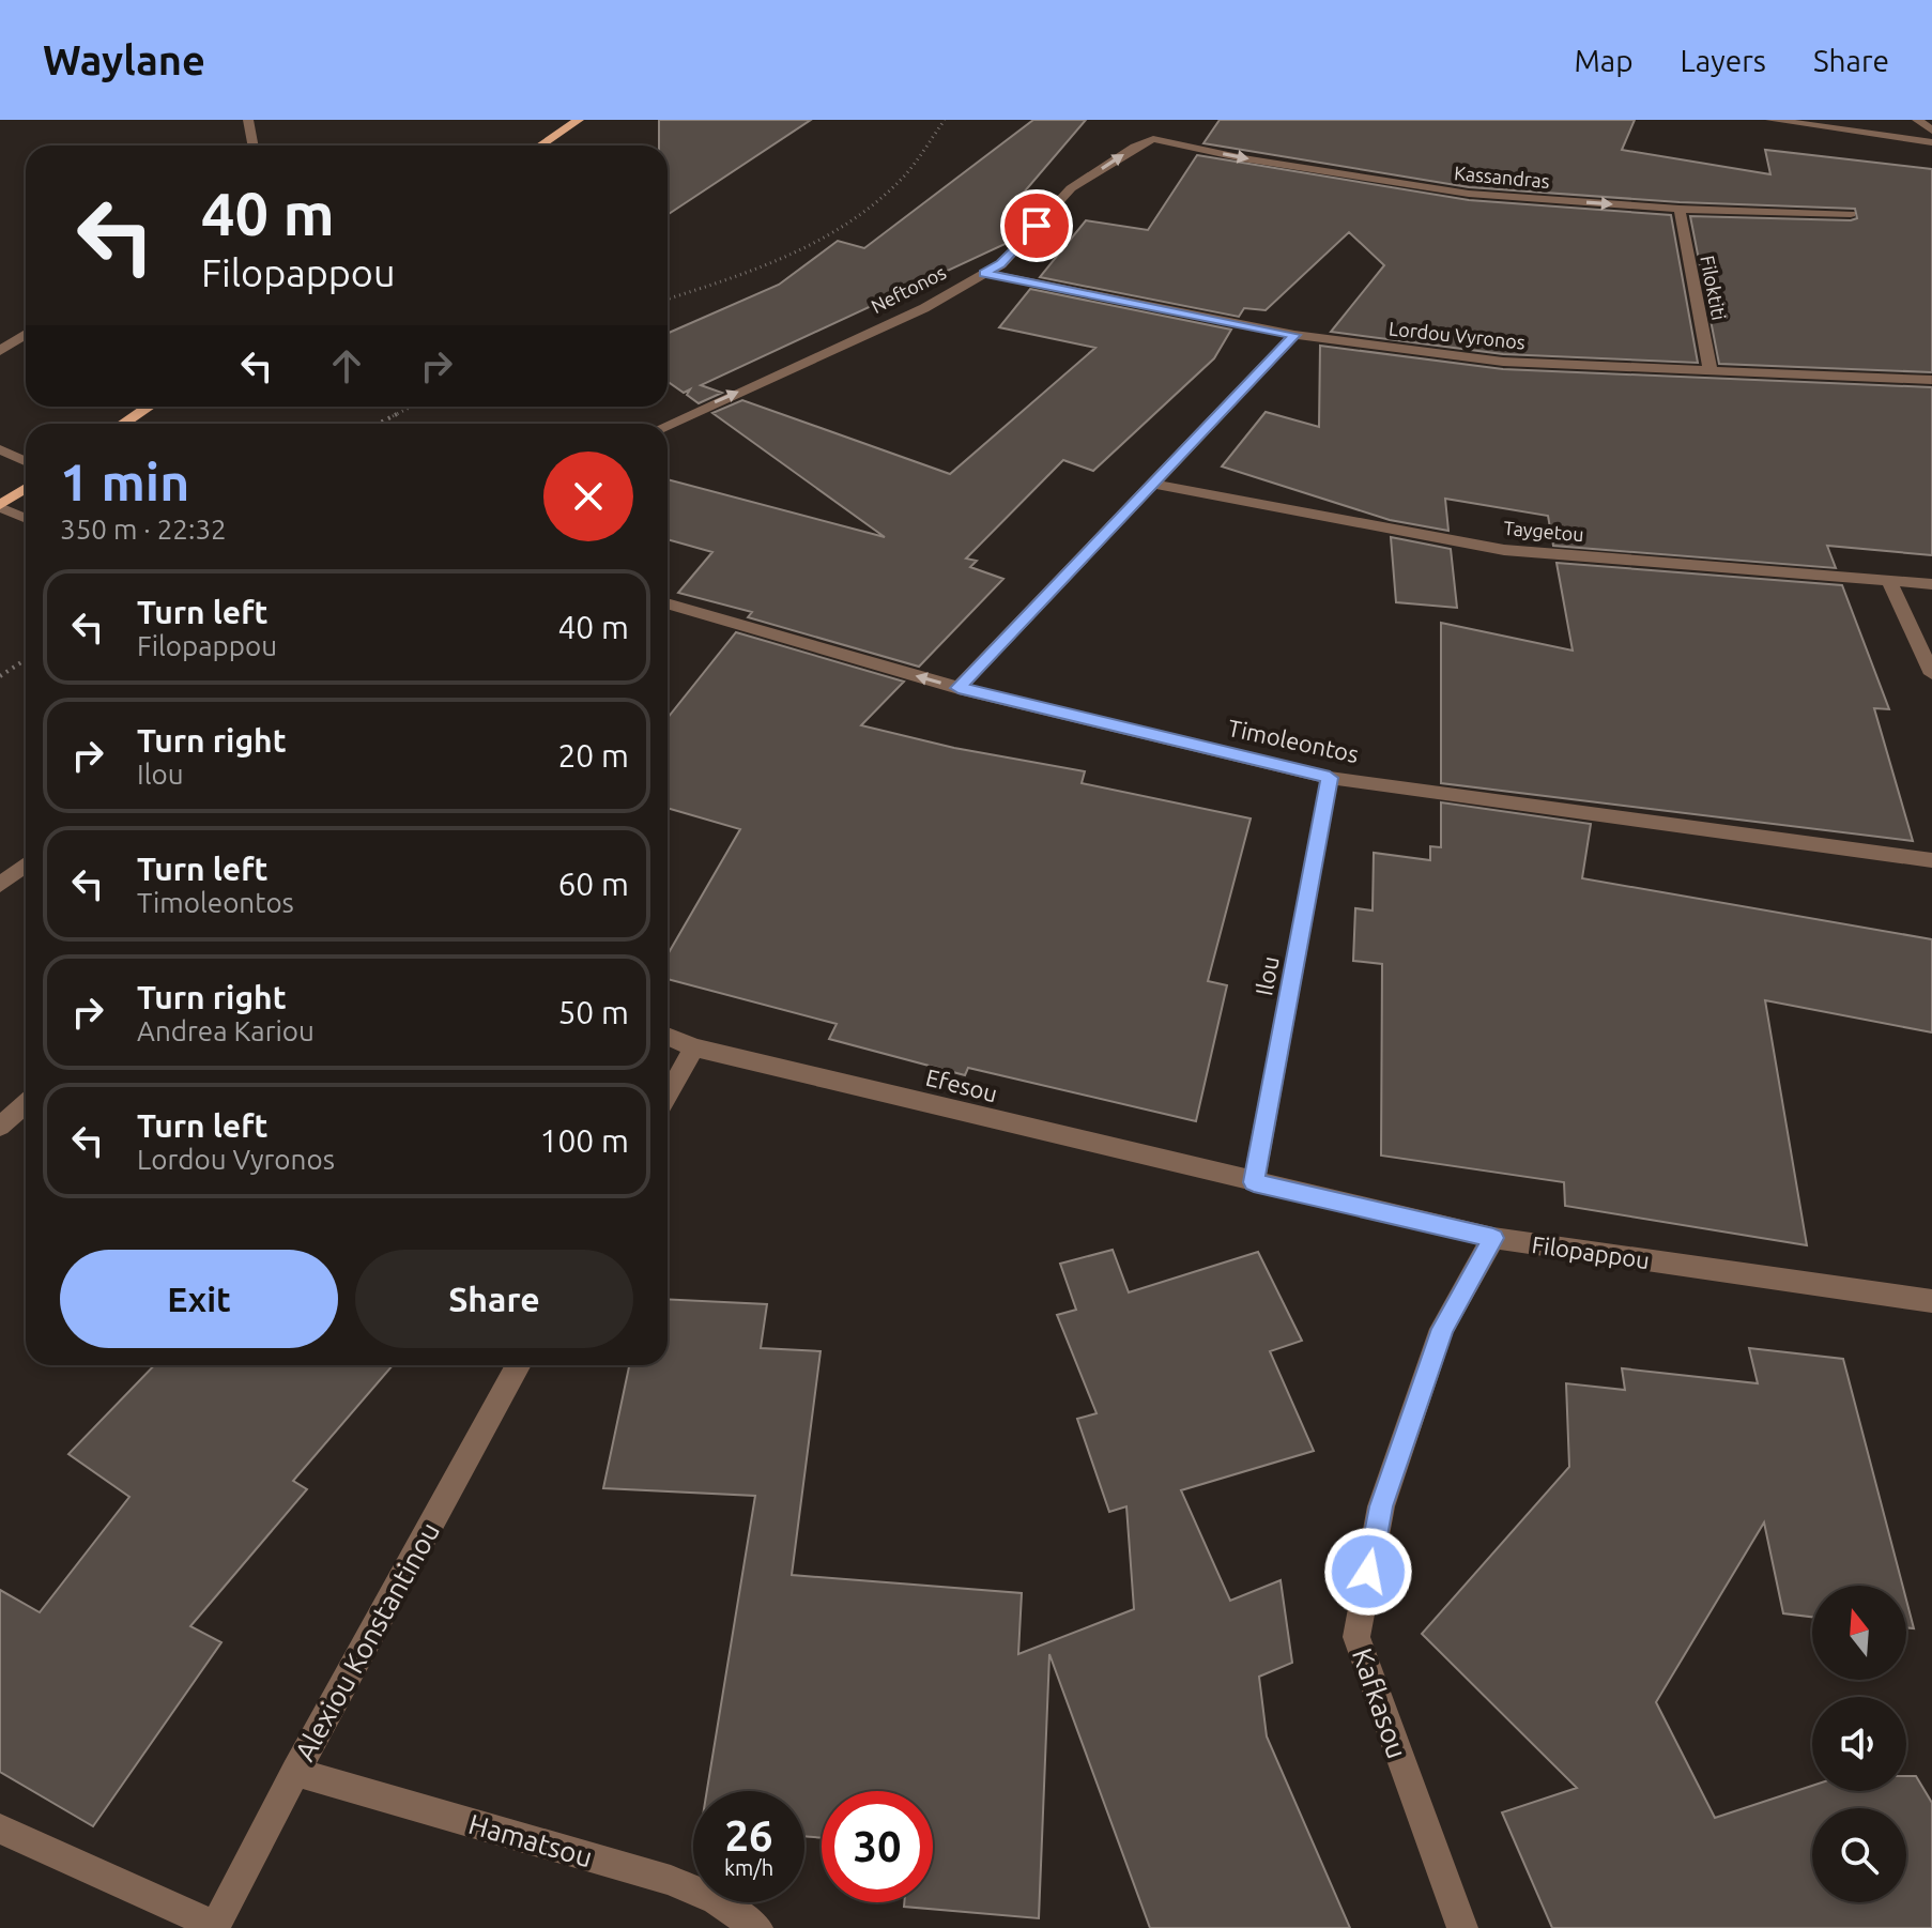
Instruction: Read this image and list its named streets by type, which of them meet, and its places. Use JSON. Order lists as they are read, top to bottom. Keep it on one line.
{"streets":{"street":["Kassandras","Filoktiti","Neftonos","Lordou Vyronos","Taygetou","Timoleontos","Ilou","Efesou","Filopappou","Alexiou Konstantinou","Kafkasou","Hamatsou"]},"crossings":[["Kassandras","Filoktiti"],["Kassandras","Neftonos"],["Filoktiti","Lordou Vyronos"],["Neftonos","Lordou Vyronos"],["Timoleontos","Ilou"],["Ilou","Efesou"],["Ilou","Filopappou"],["Efesou","Filopappou"],["Filopappou","Kafkasou"],["Alexiou Konstantinou","Hamatsou"]],"one_way":["Kassandras","Neftonos"],"north":"top","page":{"header":"Waylane","nav":["Map","Layers","Share"],"turn":["40 m","Filopappou"],"heading":["1 min","350 m · 22:32"],"list":[{"name":"Turn left","note":"Filopappou","value":"40 m"},{"name":"Turn right","note":"Ilou","value":"20 m"},{"name":"Turn left","note":"Timoleontos","value":"60 m"},{"name":"Turn right","note":"Andrea Kariou","value":"50 m"},{"name":"Turn left","note":"Lordou Vyronos","value":"100 m"}],"buttons":["Exit","Share"],"speed":"26 km/h","limit":"30"}}
